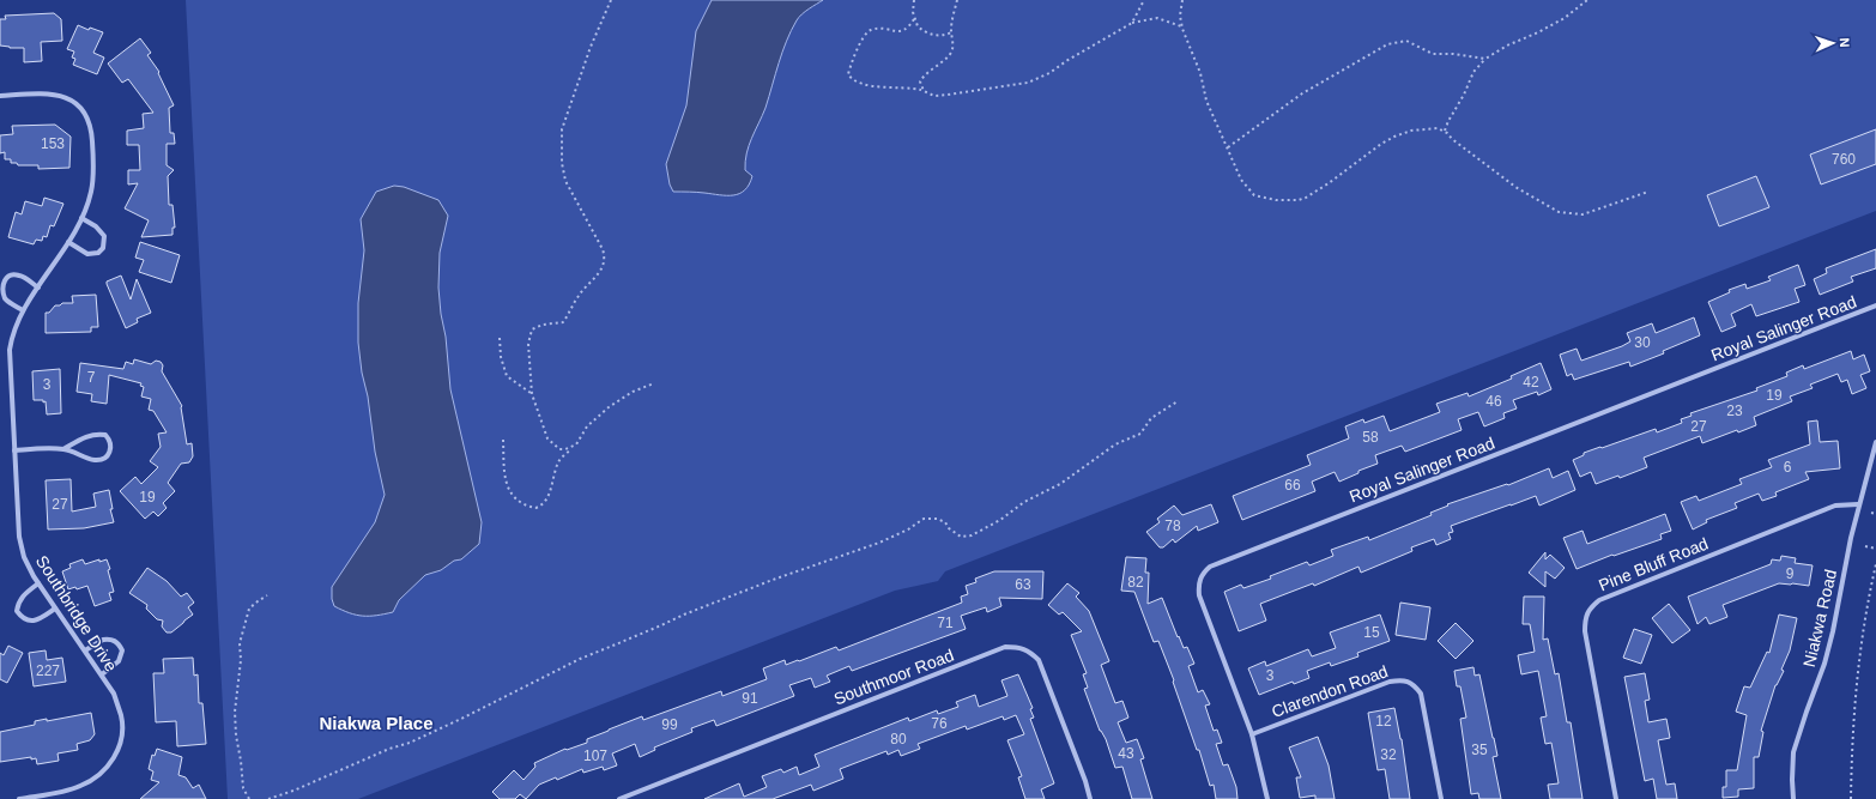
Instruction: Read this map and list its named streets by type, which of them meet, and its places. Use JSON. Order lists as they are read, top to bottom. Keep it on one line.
{"streets":{"street":["Royal Salinger Road","Pine Bluff Road","Southbridge Drive","Niakwa Road","Southmoor Road","Clarendon Road"]},"crossings":[["Royal Salinger Road","Clarendon Road"],["Pine Bluff Road","Niakwa Road"]],"districts":["Niakwa Place"],"house_numbers":["153","760","30","7","42","3","19","46","23","27","58","6","66","19","27","78","9","82","63","71","15","227","3","91","12","76","99","80","35","43","32","107"],"north":"right"}
